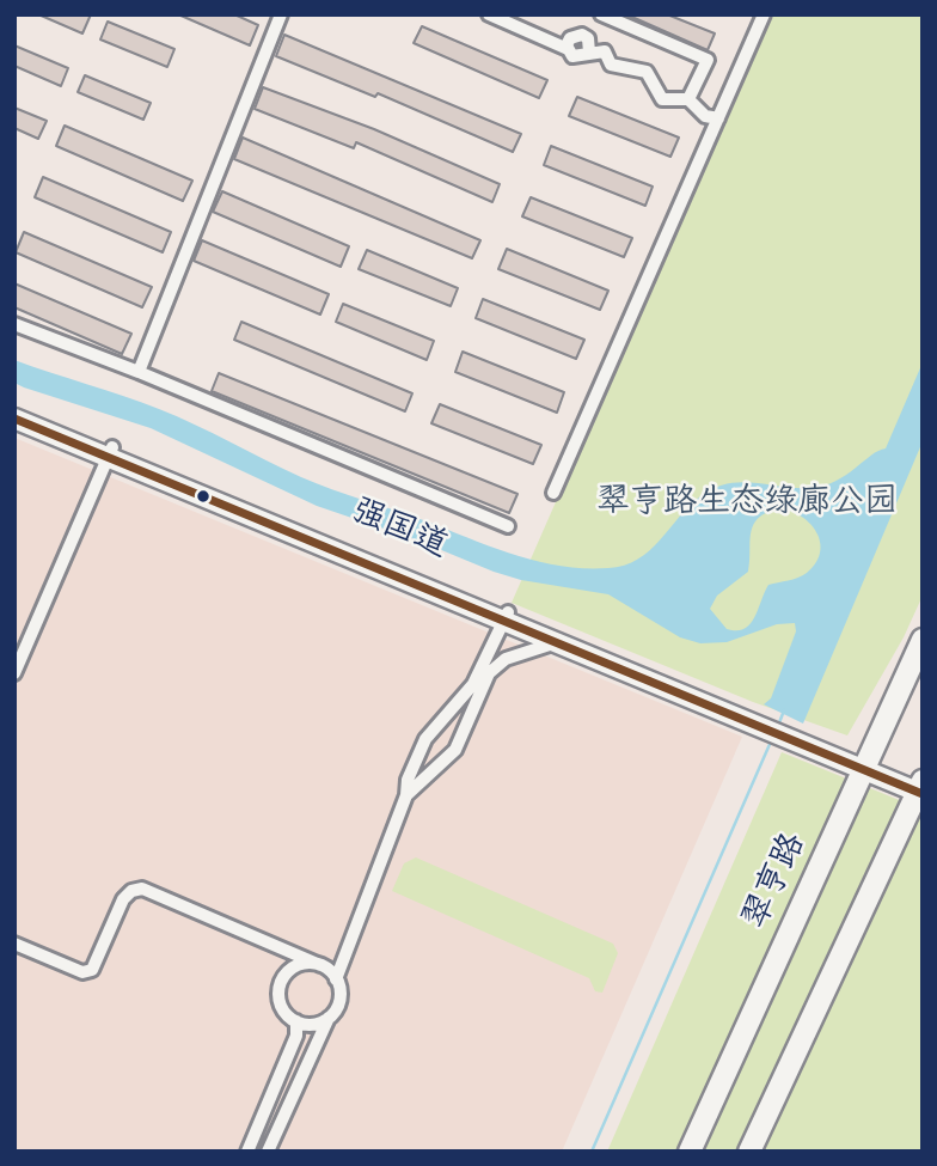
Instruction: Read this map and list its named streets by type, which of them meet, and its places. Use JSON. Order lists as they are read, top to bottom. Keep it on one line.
{"streets":{"main road":["强国道","翠亨路"]},"parks":["翠亨路生态绿廊公园"]}
